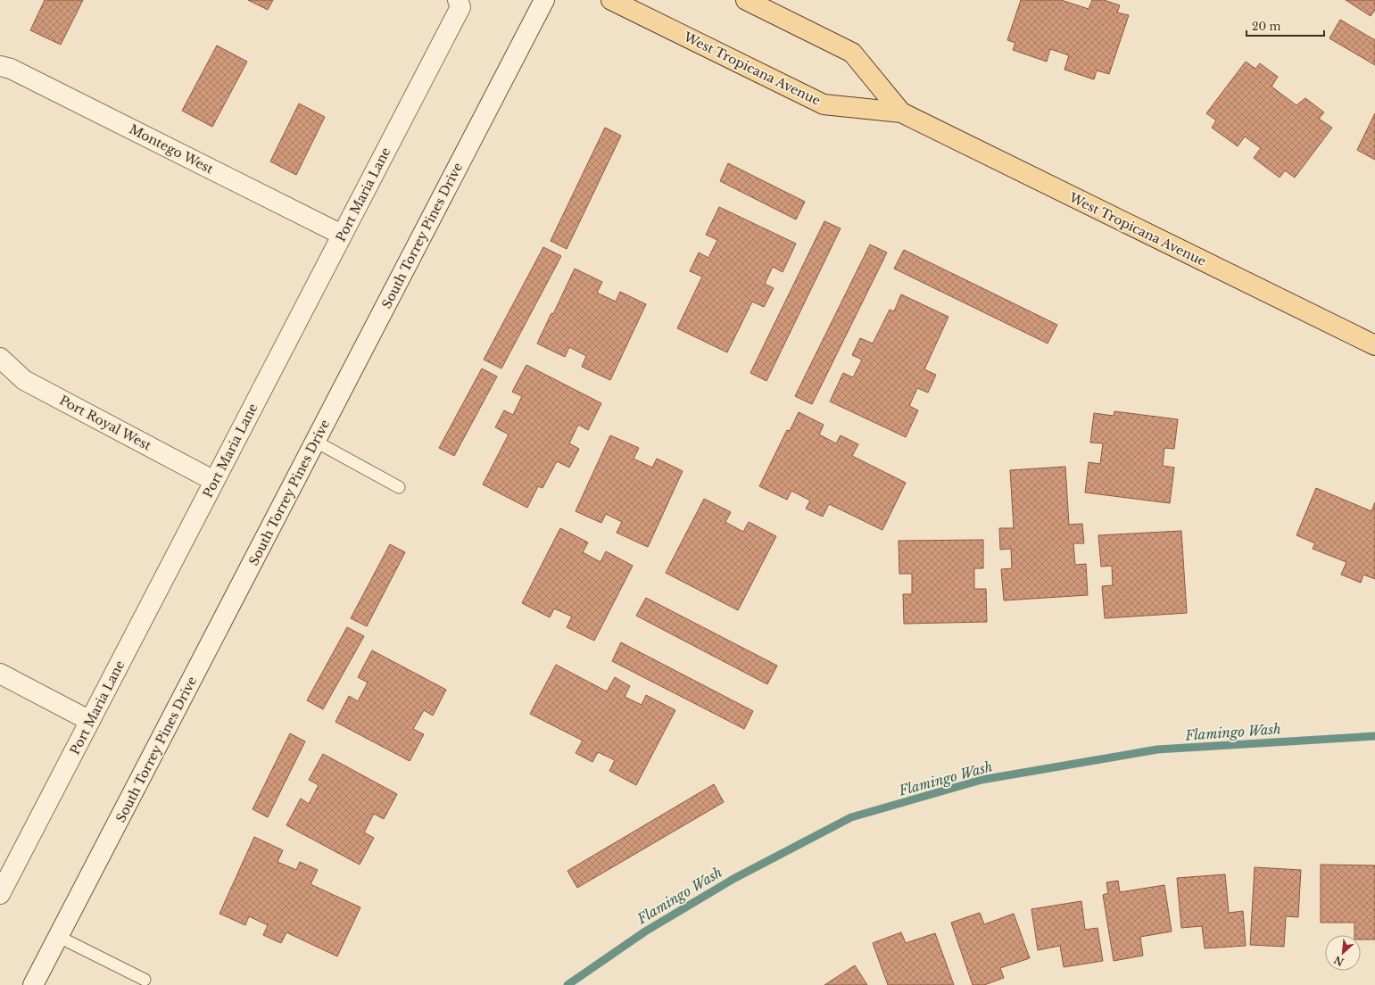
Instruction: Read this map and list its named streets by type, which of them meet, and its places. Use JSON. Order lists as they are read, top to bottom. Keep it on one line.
{"streets":{"main road":["West Tropicana Avenue"],"street":["Montego West","Port Maria Lane","South Torrey Pines Drive","Port Royal West"]},"crossings":[["Montego West","Port Maria Lane"],["Port Maria Lane","Port Royal West"]],"water":["Flamingo Wash"],"scale_bar":"20 m","north":"bottom left"}
